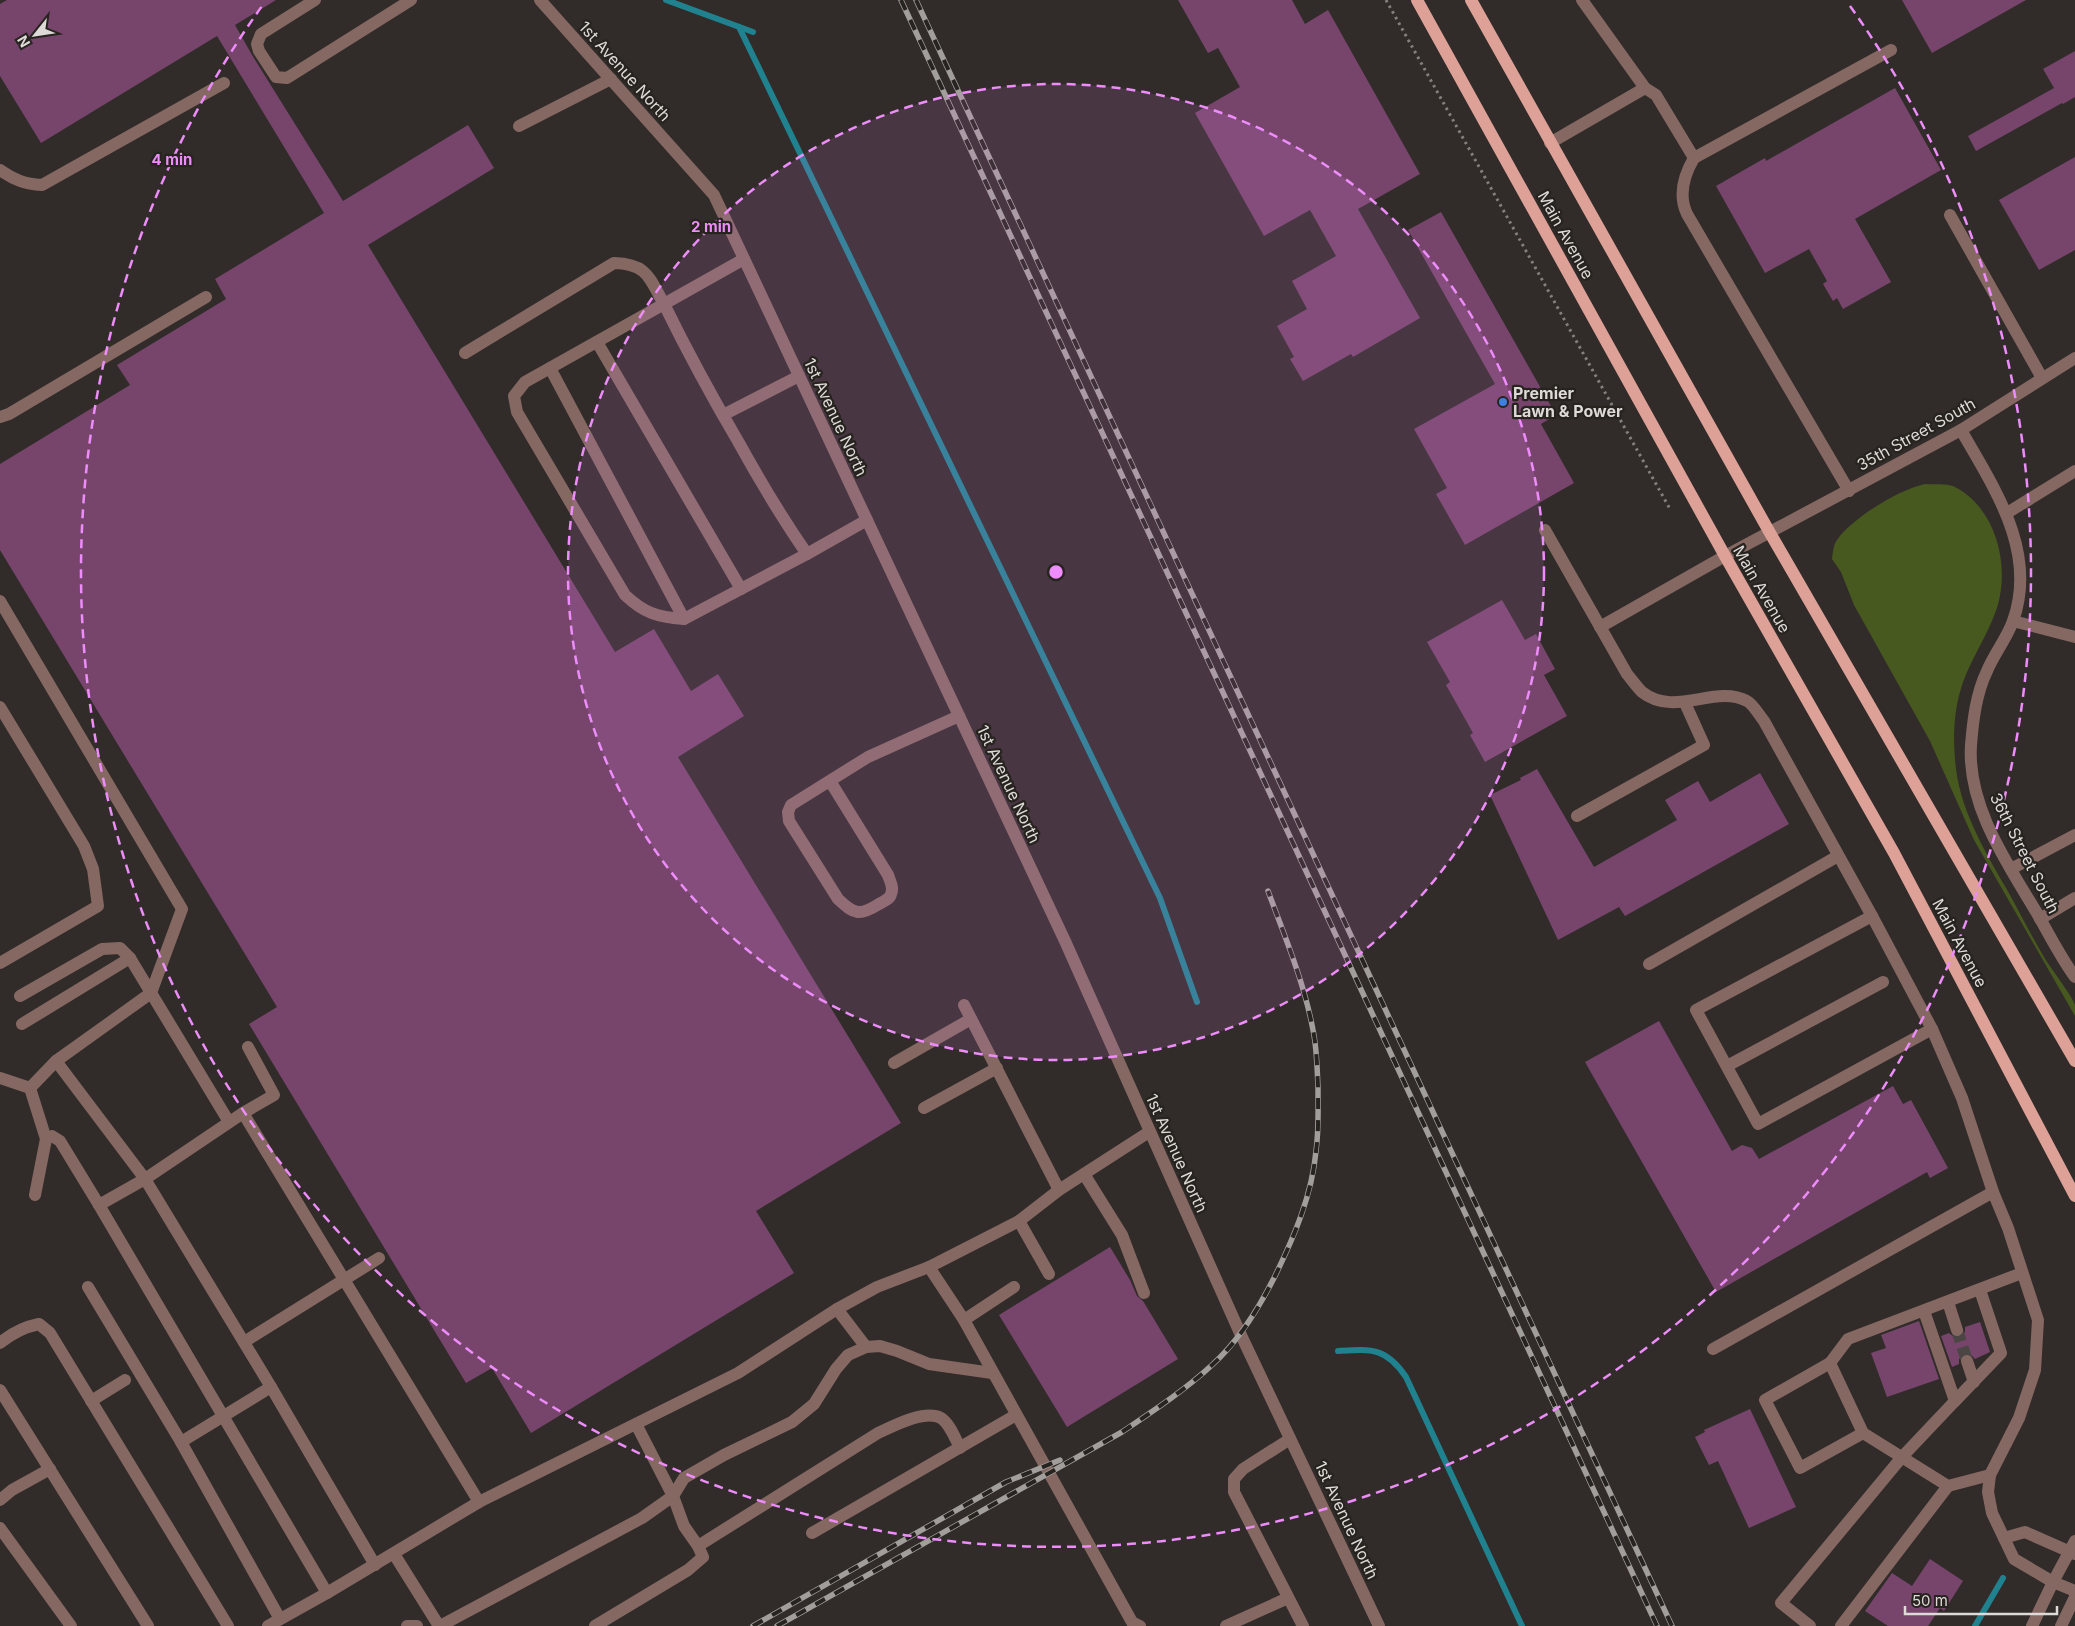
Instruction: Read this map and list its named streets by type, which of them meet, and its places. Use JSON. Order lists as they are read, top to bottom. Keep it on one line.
{"streets":{"main road":["Main Avenue"],"street":["1st Avenue North","35th Street South","36th Street South"]},"crossings":[["Main Avenue","35th Street South"],["35th Street South","36th Street South"]],"places":["Premier Lawn & Power"],"scale_bar":"50 m","north":"bottom left","rings":["4 min","2 min"]}
